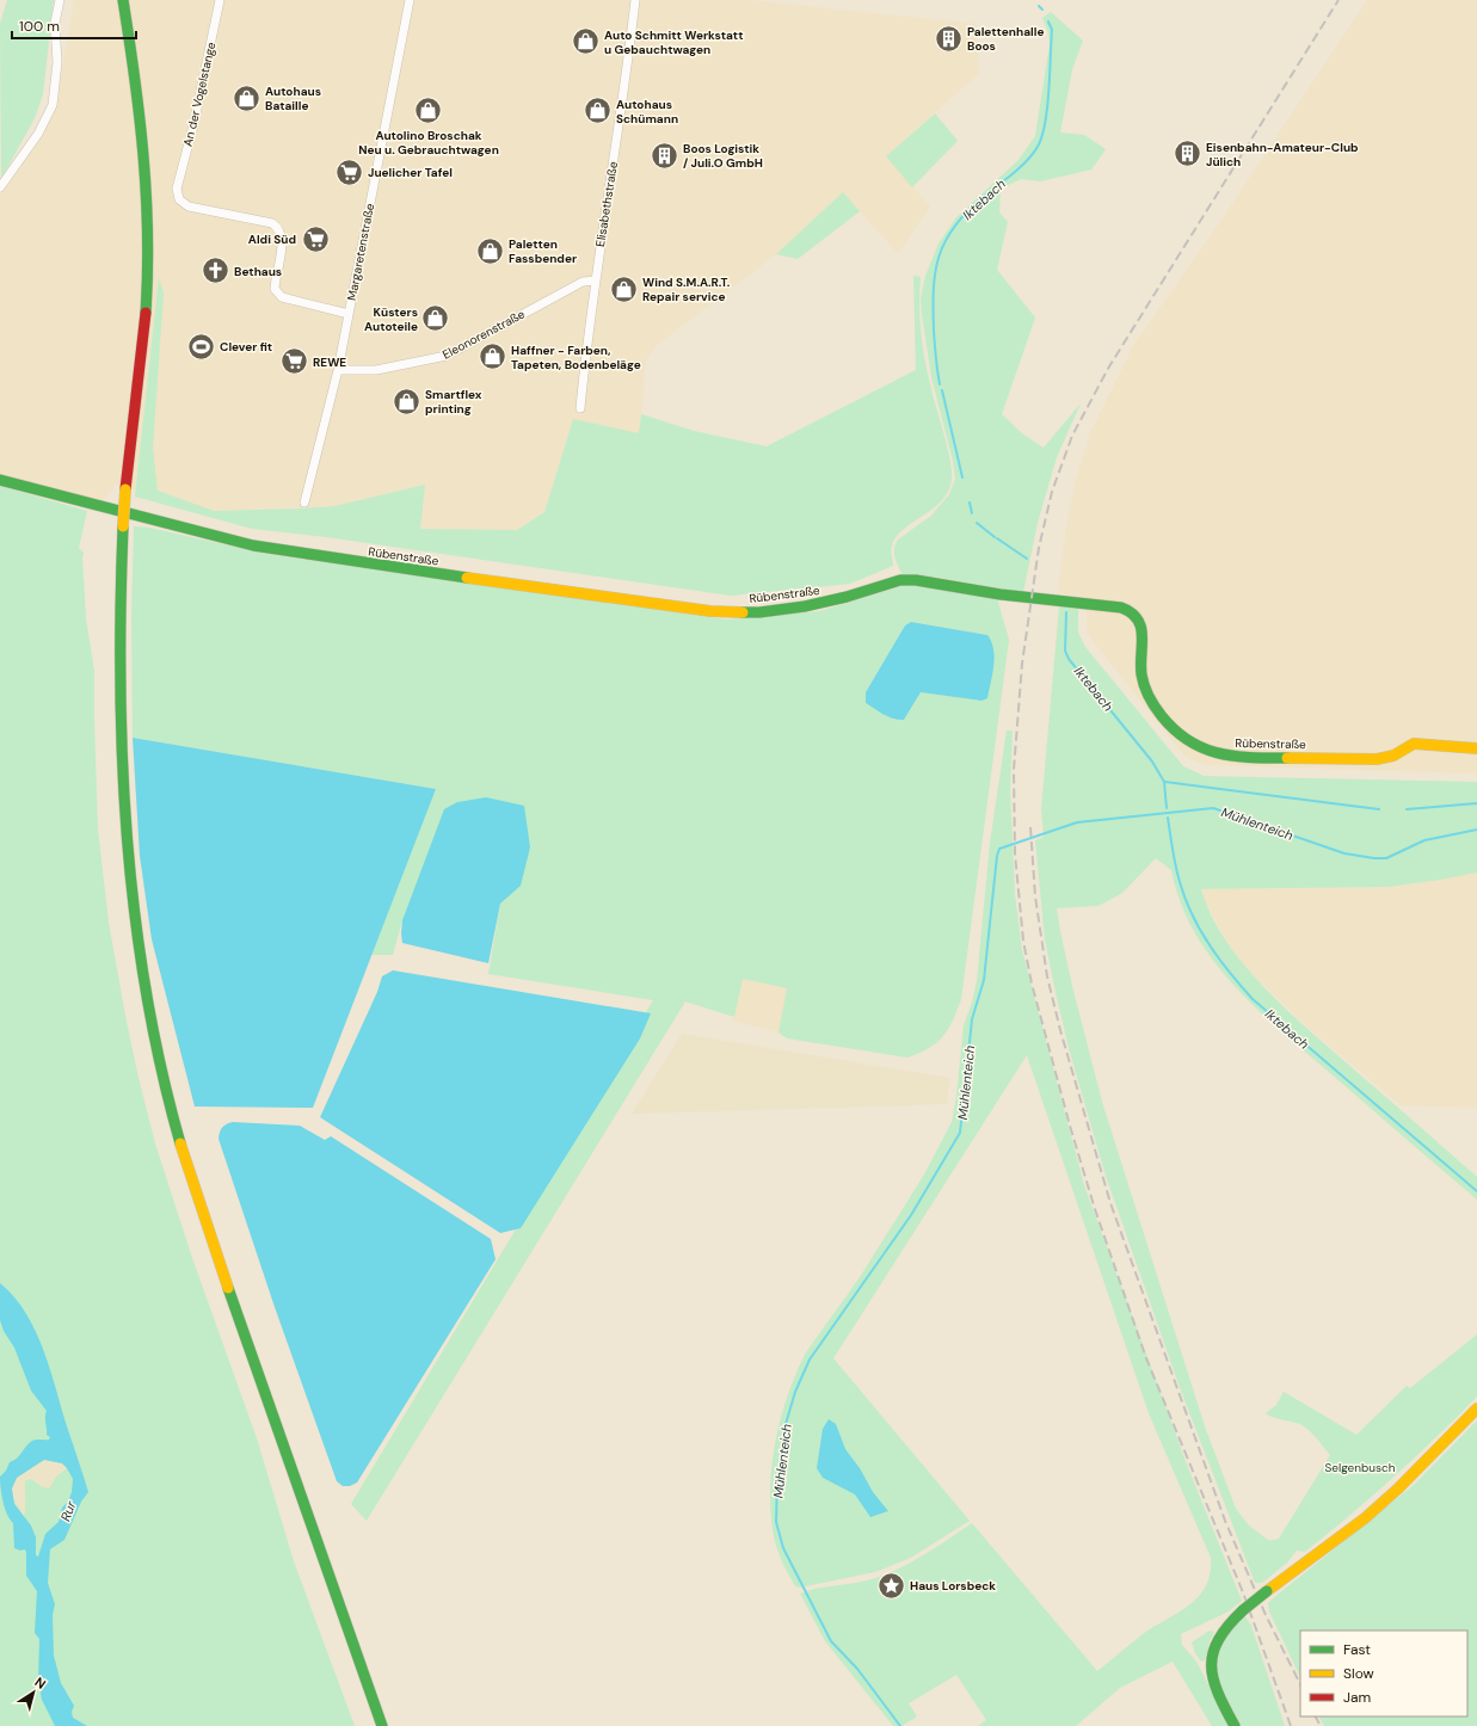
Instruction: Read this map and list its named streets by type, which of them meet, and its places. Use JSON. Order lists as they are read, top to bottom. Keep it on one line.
{"streets":{"main road":["Rübenstraße"],"street":["An der Vogelstange","Elisabethstraße","Margaretenstraße","Eleonorenstraße"]},"crossings":[["An der Vogelstange","Margaretenstraße"],["Elisabethstraße","Eleonorenstraße"],["Margaretenstraße","Eleonorenstraße"]],"water":["Iktebach","Mühlenteich","Rur"],"parks":["Selgenbusch"],"places":{"building":["Palettenhalle Boos","Eisenbahn-Amateur-Club Jülich","Boos Logistik / Juli.O GmbH"],"shop":["Auto Schmitt Werkstatt u Gebauchtwagen","Autohaus Bataille","Autolino Broschak Neu u. Gebrauchtwagen","Autohaus Schümann","Paletten Fassbender","Wind S.M.A.R.T. Repair service","Küsters Autoteile","Haffner - Farben, Tapeten, Bodenbeläge","Smartflex printing"],"supermarket":["Juelicher Tafel","Aldi Süd","REWE"],"church":["Bethaus"],"sports":["Clever fit"],"place":["Haus Lorsbeck"]},"legend":["Fast","Slow","Jam"],"scale_bar":"100 m","north":"top right"}
